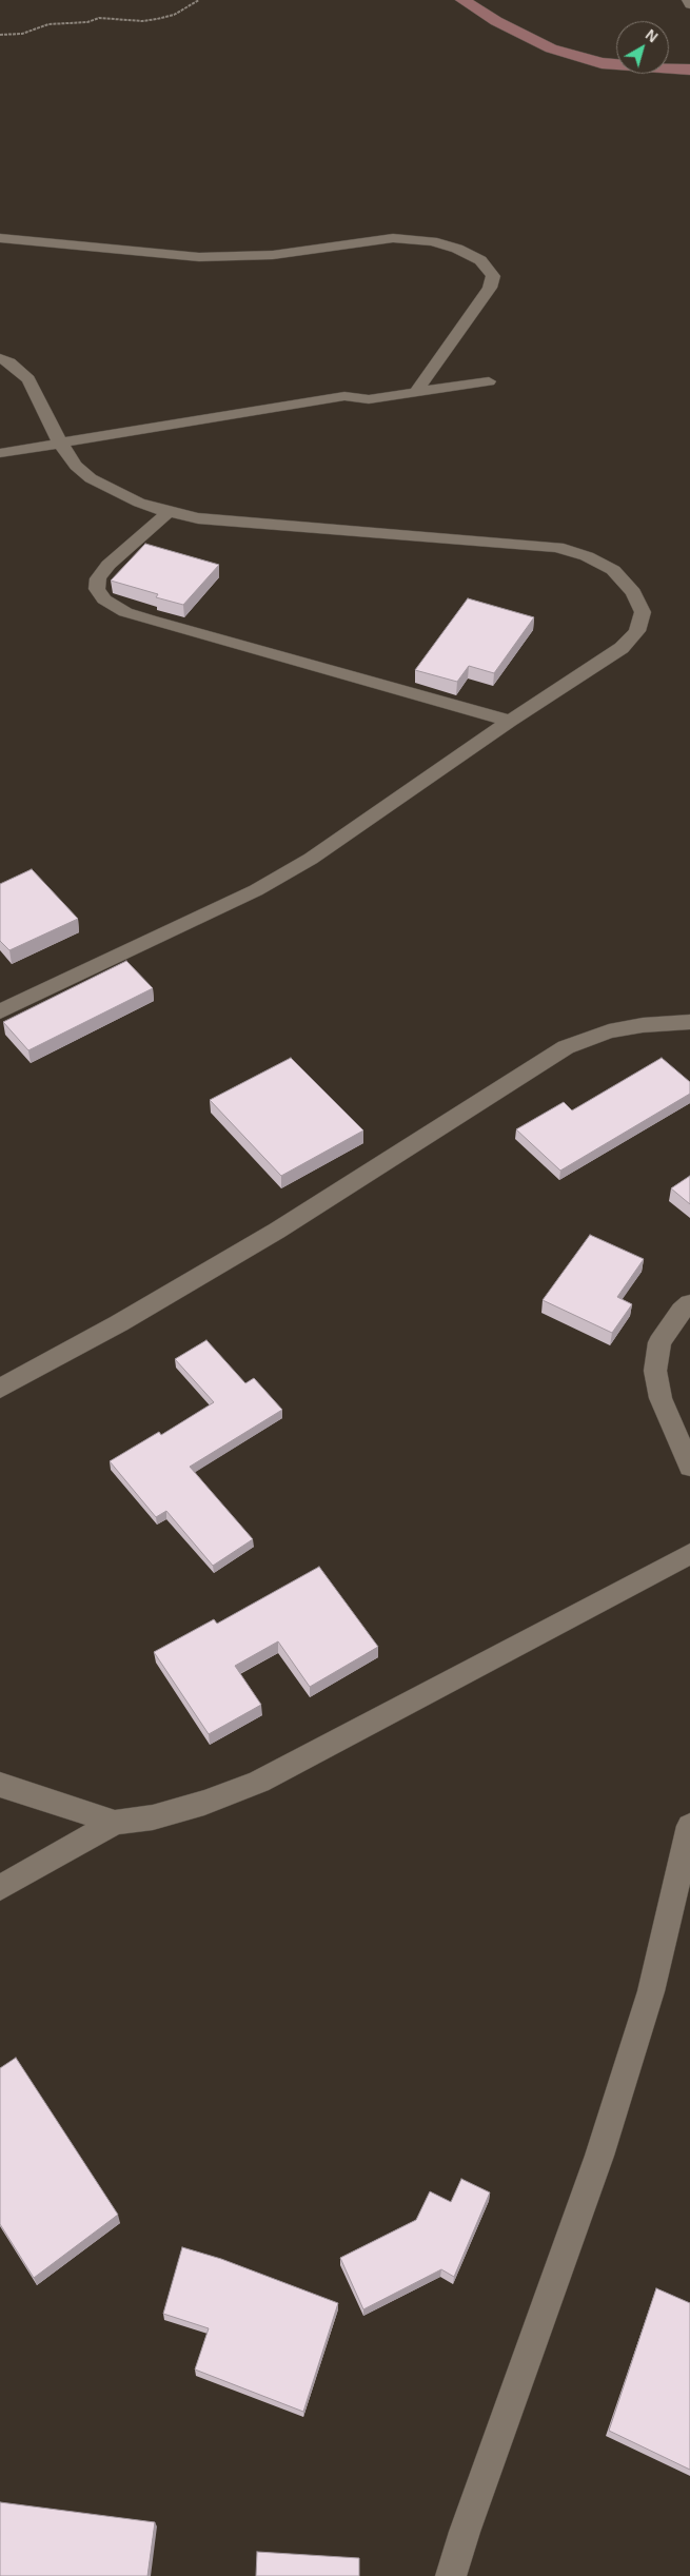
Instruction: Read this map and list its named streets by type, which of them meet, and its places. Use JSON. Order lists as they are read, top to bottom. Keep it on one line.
{"north":"top right"}
